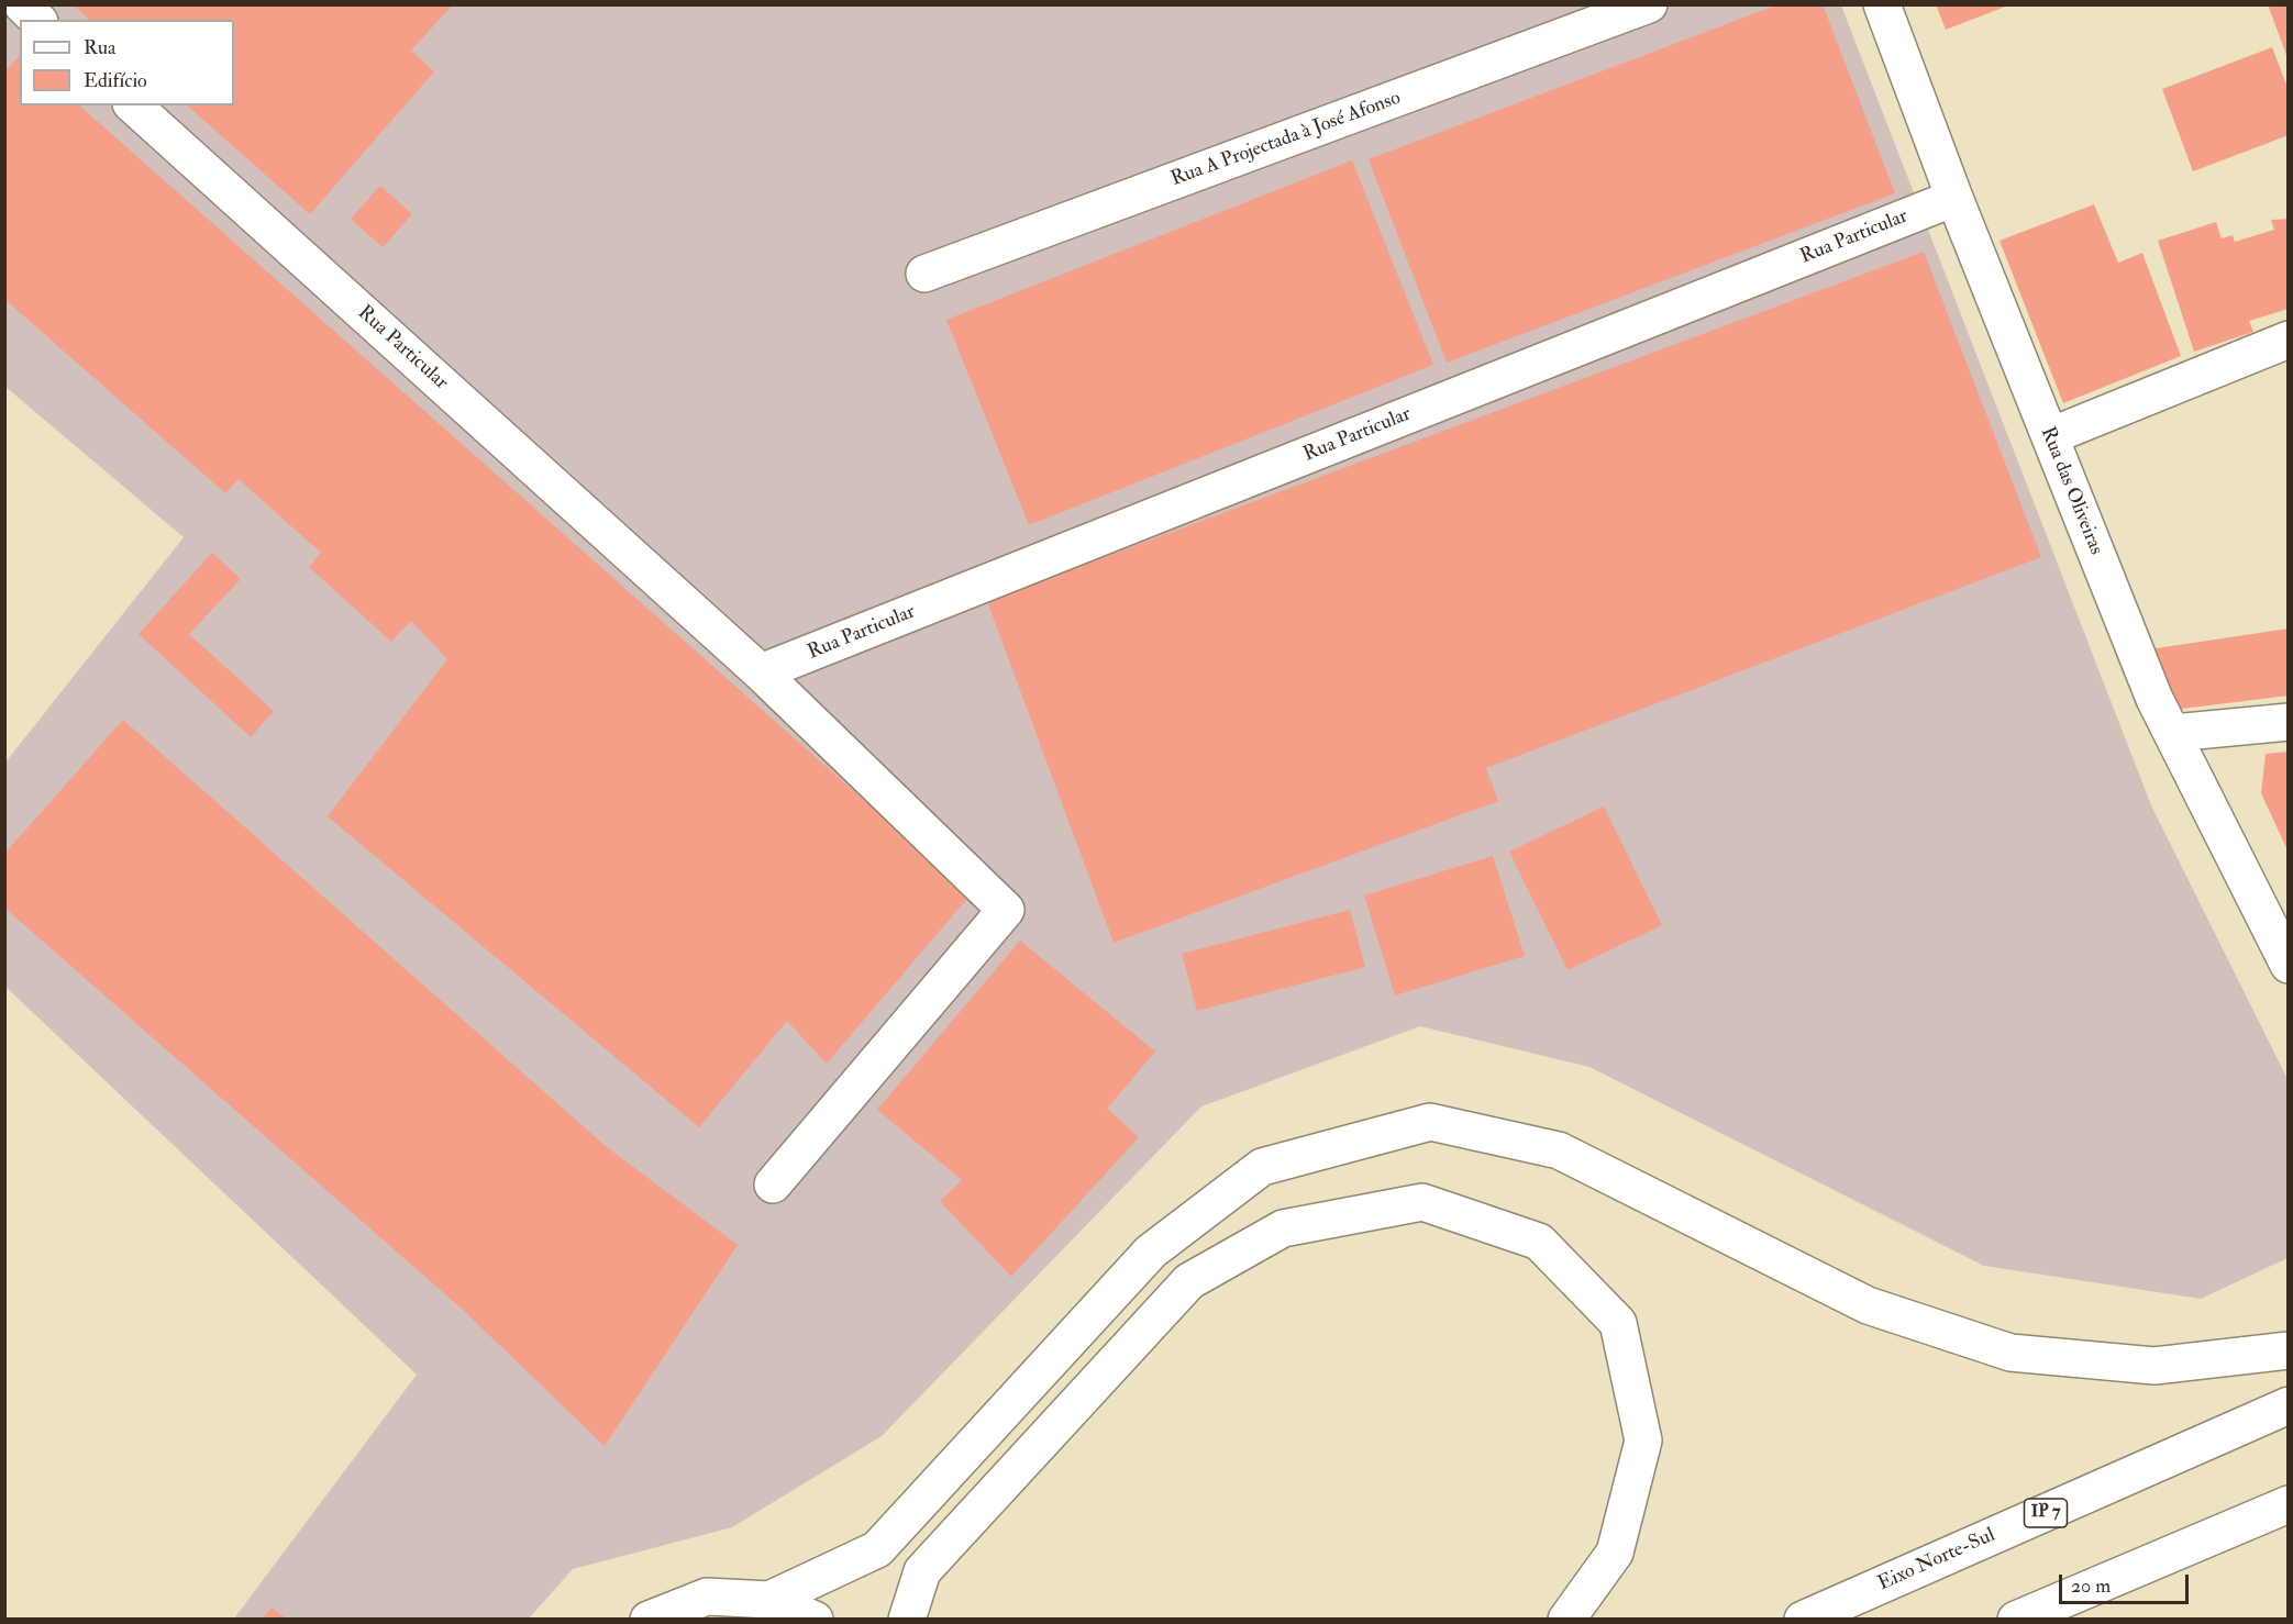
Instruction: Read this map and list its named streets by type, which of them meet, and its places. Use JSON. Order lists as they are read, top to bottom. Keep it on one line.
{"streets":{"main road":["Rua A Projectada à José Afonso","Rua Particular","Rua das Oliveiras","IP 7","Eixo Norte-Sul"]},"crossings":[["Rua Particular","Rua das Oliveiras"]],"legend":["Rua","Edifício"],"scale_bar":"20 m"}
